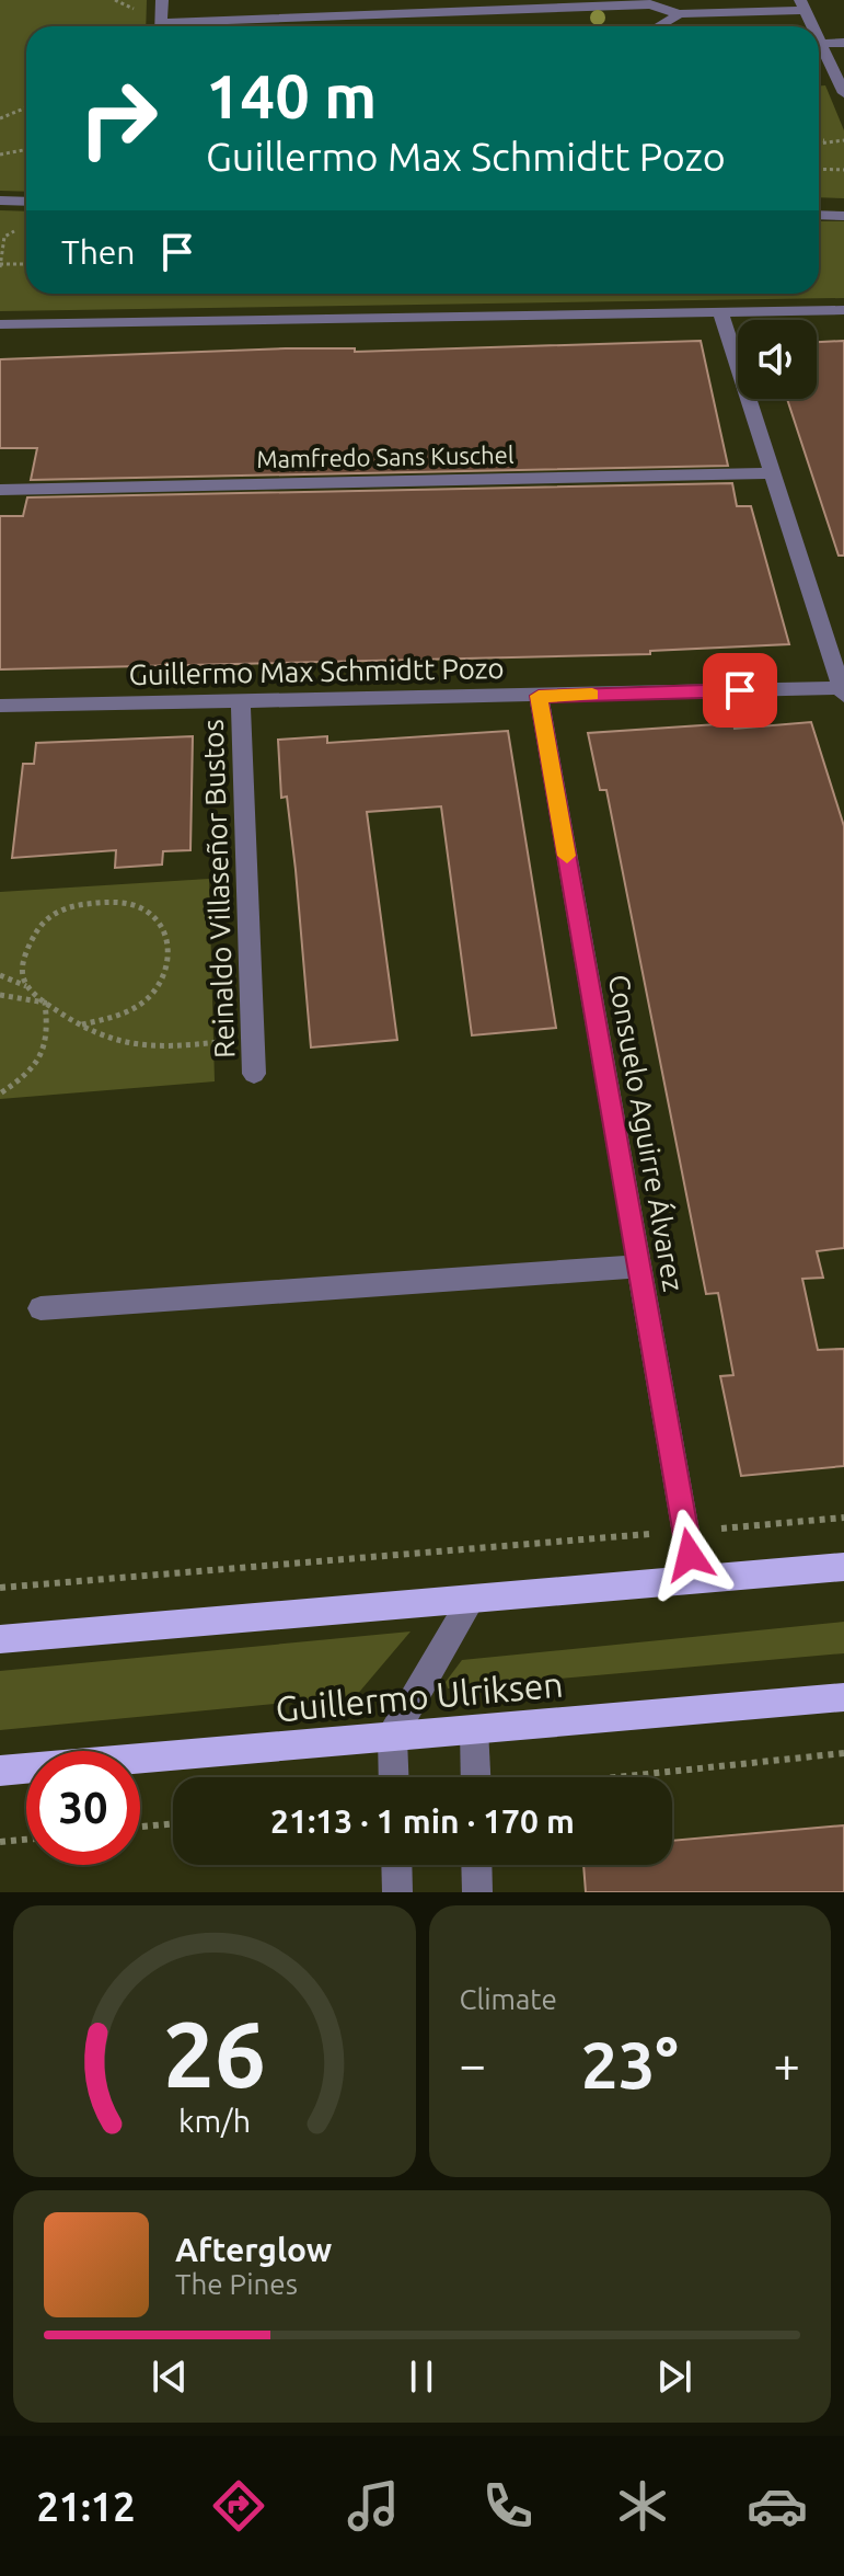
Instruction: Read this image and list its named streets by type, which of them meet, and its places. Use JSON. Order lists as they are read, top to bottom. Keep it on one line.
{"streets":{"main road":["Guillermo Ulriksen"],"street":["Mamfredo Sans Kuschel","Guillermo Max Schmidtt Pozo","Reinaldo Villaseñor Bustos","Consuelo Aguirre Álvarez"]},"crossings":[["Guillermo Max Schmidtt Pozo","Reinaldo Villaseñor Bustos"],["Guillermo Max Schmidtt Pozo","Consuelo Aguirre Álvarez"]],"page":{"turn":["140 m","Guillermo Max Schmidtt Pozo"],"then":"Then","limit":"30","trip":"21:13 · 1 min · 170 m","tile":"Climate","heat":["−","23°","+"],"song":["Afterglow","The Pines"],"tabs":"21:12","gauge":["26","km/h"]}}
